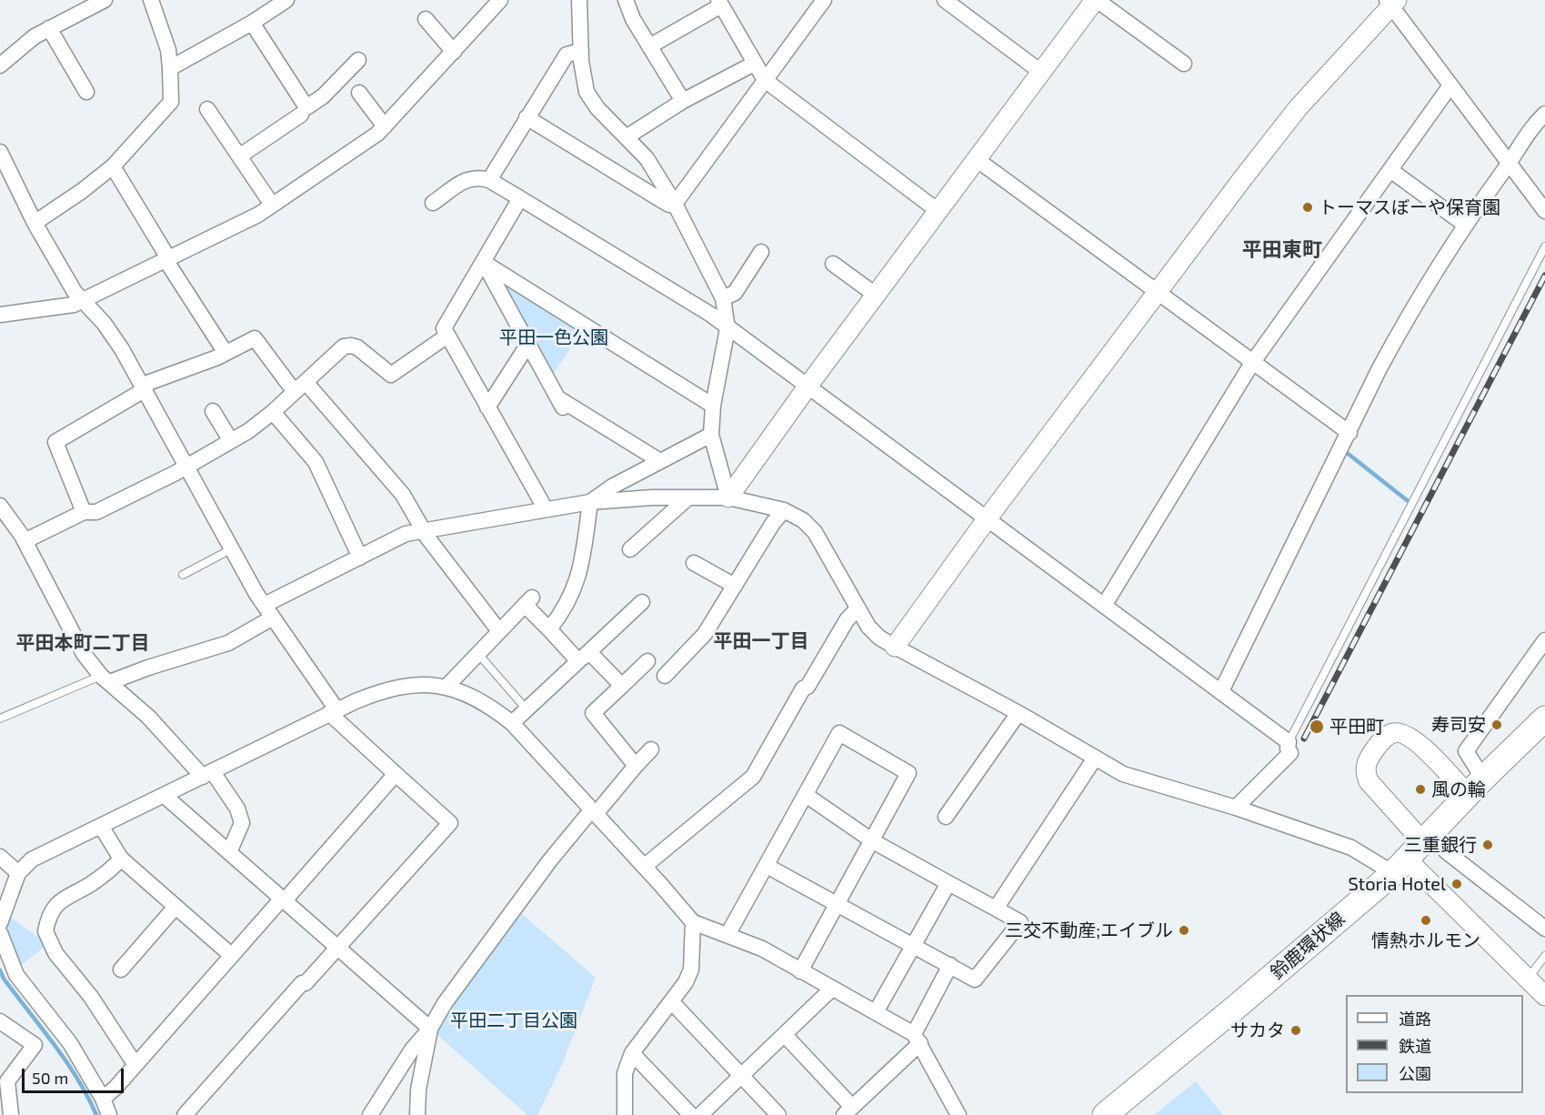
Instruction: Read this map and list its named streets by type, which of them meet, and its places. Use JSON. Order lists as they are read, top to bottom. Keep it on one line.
{"streets":{"main road":["鈴鹿環状線"]},"districts":["平田東町","平田一丁目","平田本町二丁目"],"parks":["平田一色公園","平田二丁目公園"],"places":["トーマスぼーや保育園","寿司安","平田町","風の輪","三重銀行","Storia Hotel","情熱ホルモン","三交不動産;エイブル","サカタ"],"legend":["道路","鉄道","公園"],"scale_bar":"50 m"}
